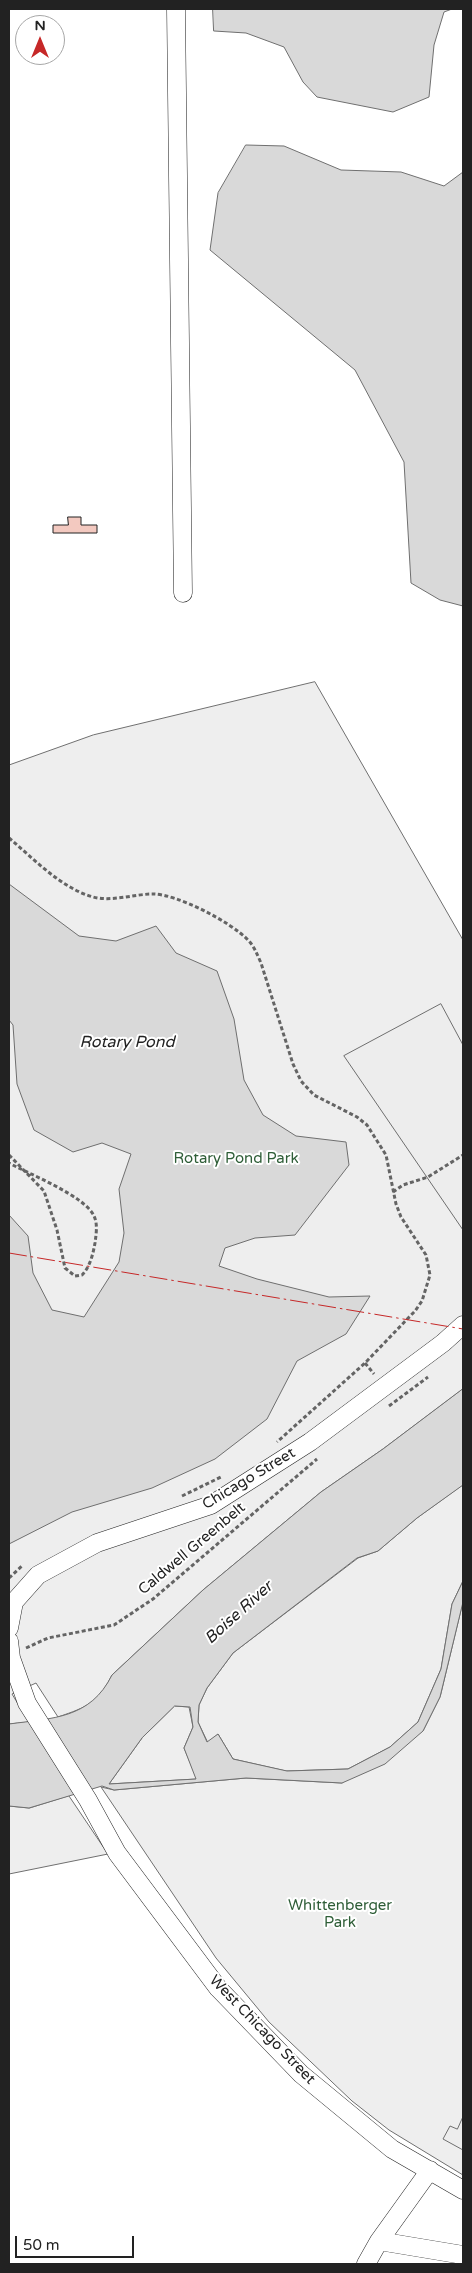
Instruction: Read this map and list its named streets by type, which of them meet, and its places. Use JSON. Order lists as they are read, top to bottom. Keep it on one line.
{"streets":{"street":["Chicago Street","West Chicago Street"],"path":["Caldwell Greenbelt"]},"crossings":[["Caldwell Greenbelt","West Chicago Street"]],"water":["Rotary Pond","Boise River"],"parks":["Rotary Pond Park","Whittenberger Park"],"scale_bar":"50 m","north":"top"}
